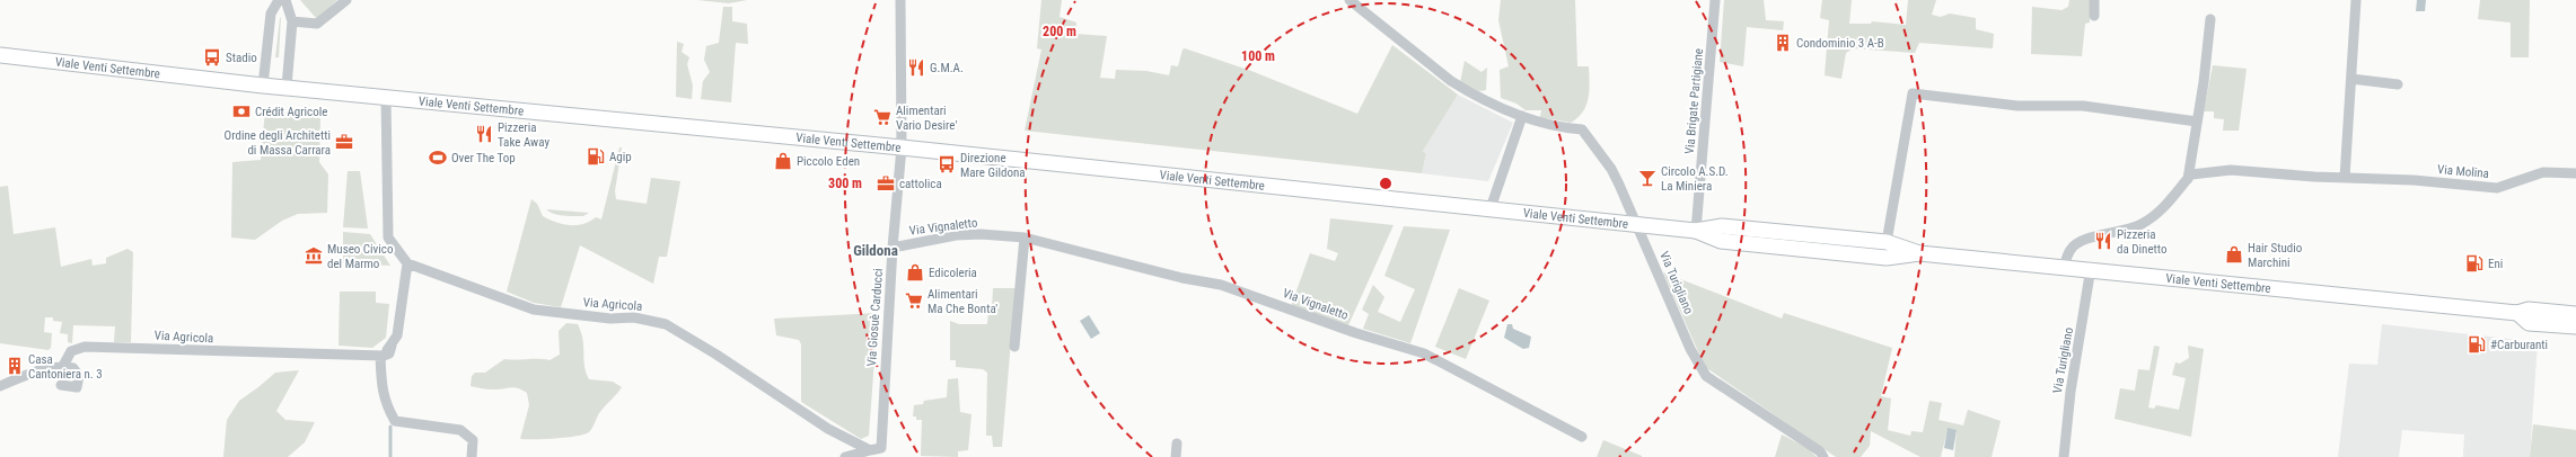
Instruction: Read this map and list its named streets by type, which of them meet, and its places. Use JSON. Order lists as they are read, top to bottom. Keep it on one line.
{"streets":{"main road":["Viale Venti Settembre"],"street":["Via Brigate Partigiane","Via Molina","Via Vignaletto","Via Turigliano","Via Agricola","Via Giosuè Carducci"]},"crossings":[["Viale Venti Settembre","Via Brigate Partigiane"],["Viale Venti Settembre","Via Turigliano"],["Viale Venti Settembre","Via Giosuè Carducci"],["Via Vignaletto","Via Giosuè Carducci"]],"districts":["Gildona"],"places":{"building":["Condominio 3 A-B","Casa Cantoniera n. 3"],"bus stop":["Stadio","Direzione Mare Gildona"],"restaurant":["G.M.A.","Pizzeria Take Away","Pizzeria da Dinetto"],"bank":["Crédit Agricole"],"supermarket":["Alimentari Vario Desire'","Alimentari Ma Che Bonta'"],"office":["Ordine degli Architetti di Massa Carrara","cattolica"],"fuel station":["Agip","Eni","#Carburanti"],"sports":["Over The Top"],"shop":["Piccolo Eden","Hair Studio Marchini","Edicoleria"],"bar":["Circolo A.S.D. La Miniera"],"museum":["Museo Civico del Marmo"]},"rings":["200 m","100 m","300 m"]}
